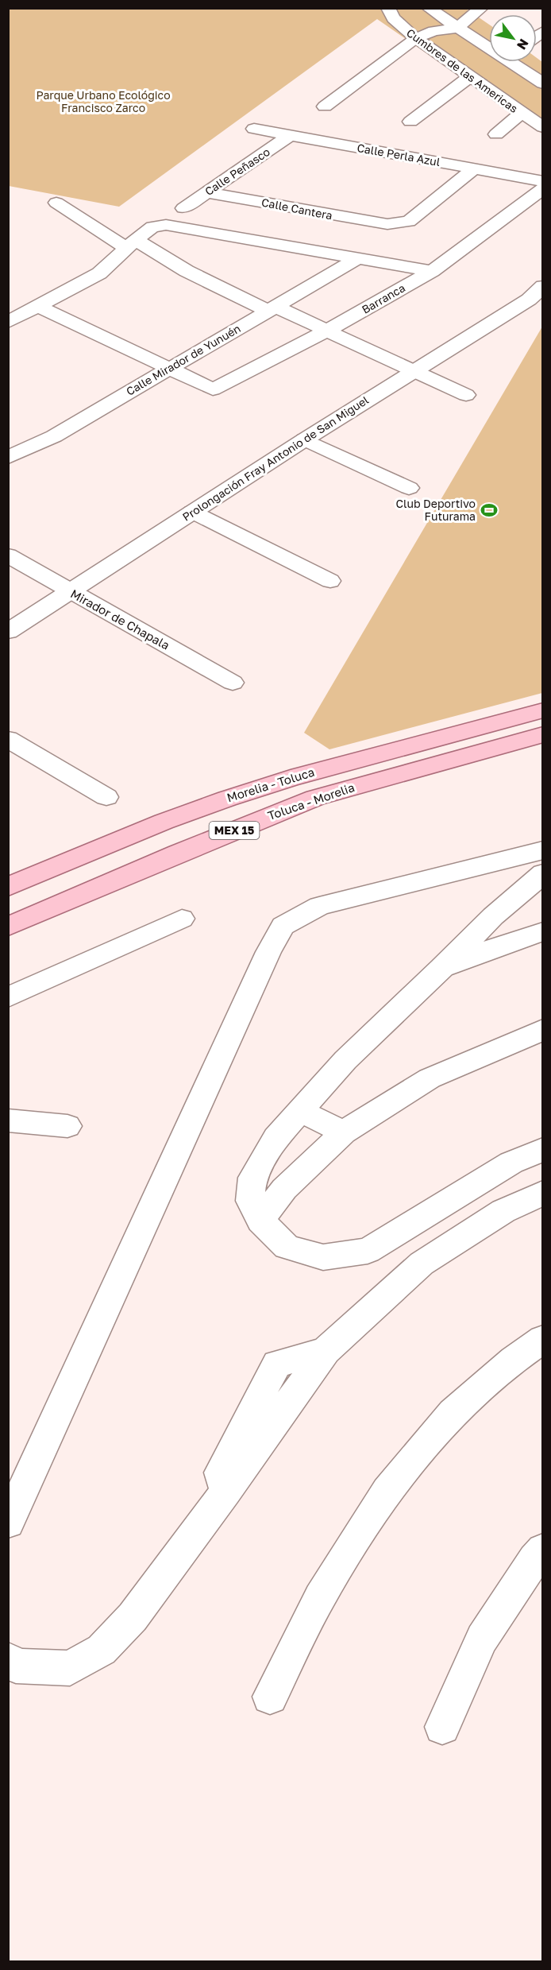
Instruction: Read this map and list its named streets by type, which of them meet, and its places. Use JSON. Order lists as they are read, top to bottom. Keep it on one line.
{"streets":{"main road":["Morelia - Toluca","Toluca - Morelia","MEX 15"],"street":["Cumbres de las Americas","Calle Perla Azul","Calle Peñasco","Calle Cantera","Barranca","Calle Mirador de Yunuén","Prolongación Fray Antonio de San Miguel","Mirador de Chapala"]},"crossings":[["Calle Perla Azul","Calle Peñasco"],["Calle Perla Azul","Calle Cantera"],["Calle Peñasco","Calle Cantera"],["Barranca","Calle Mirador de Yunuén"],["Prolongación Fray Antonio de San Miguel","Mirador de Chapala"]],"parks":["Parque Urbano Ecológico Francisco Zarco"],"places":{"sports":["Club Deportivo Futurama"]},"north":"bottom right"}
